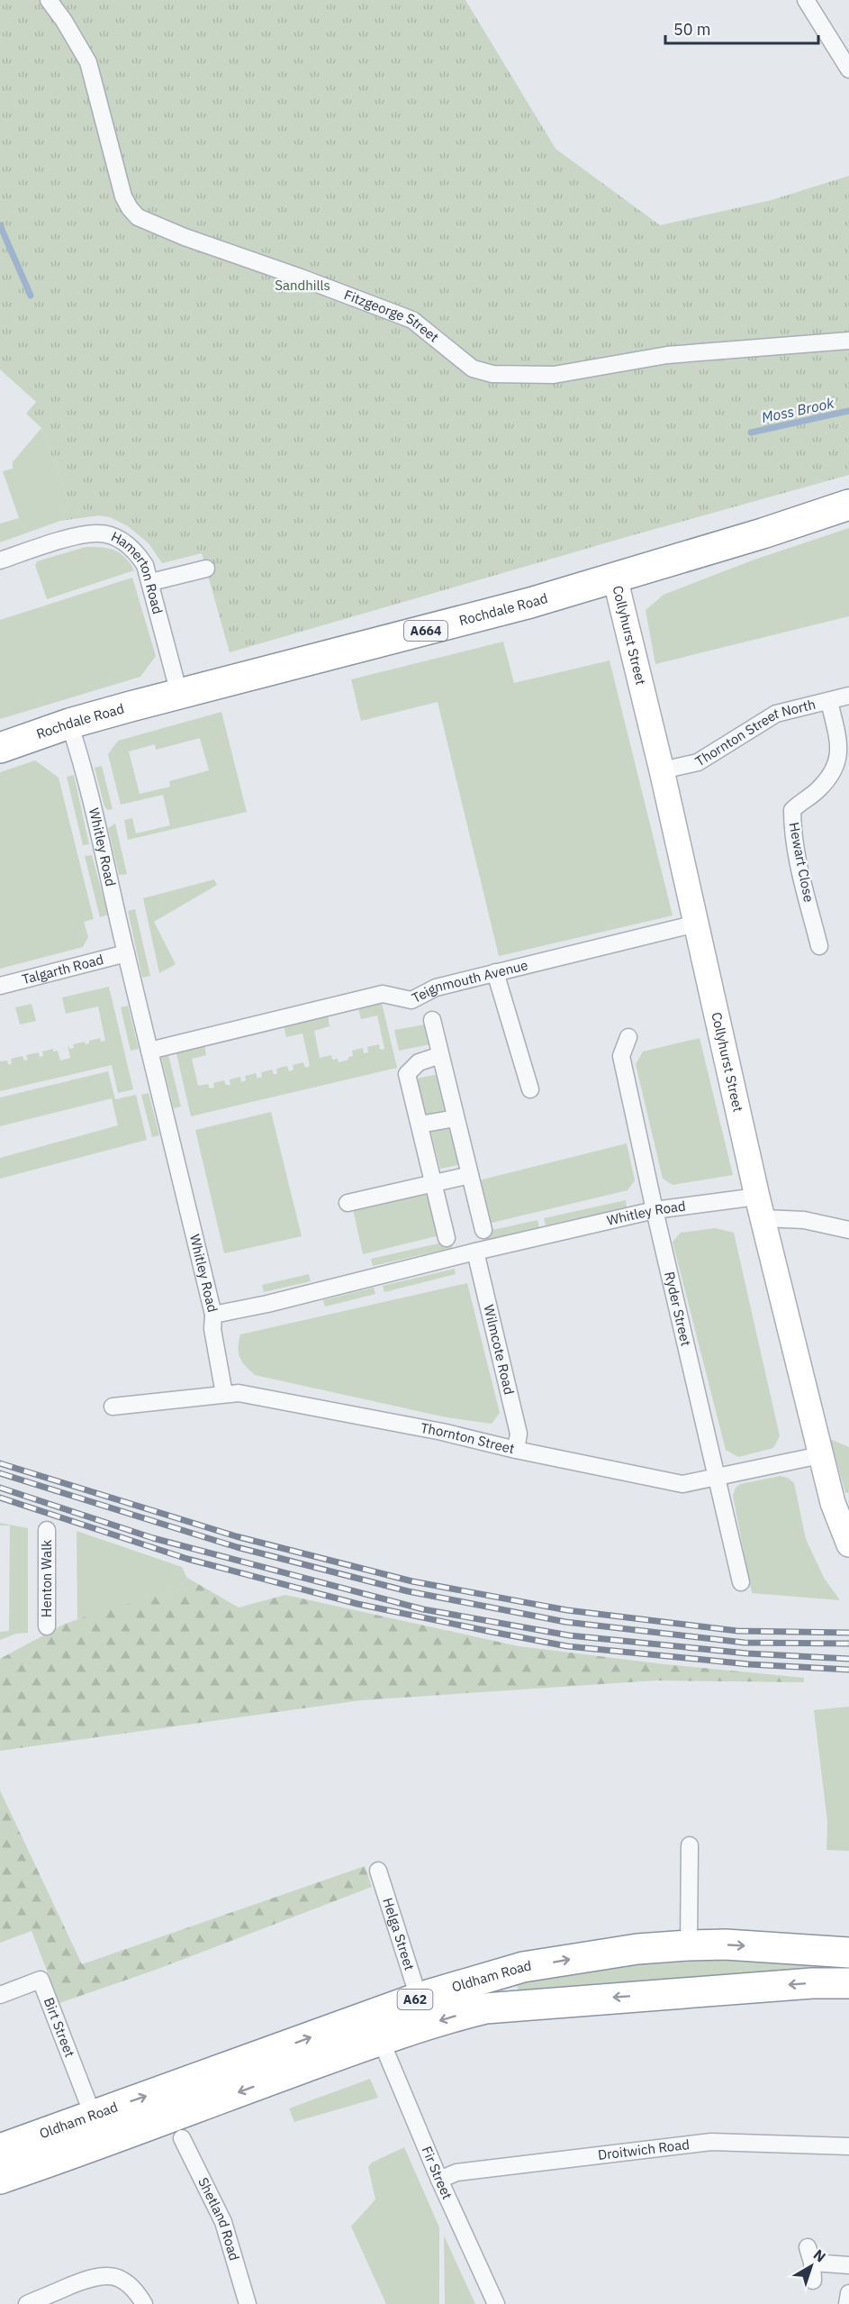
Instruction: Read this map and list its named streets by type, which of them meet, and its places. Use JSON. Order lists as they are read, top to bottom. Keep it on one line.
{"streets":{"highway":["Rochdale Road","A664","Oldham Road","A62"],"street":["Fitzgeorge Street","Hamerton Road","Collyhurst Street","Thornton Street North","Whitley Road","Hewart Close","Talgarth Road","Teignmouth Avenue","Ryder Street","Wilmcote Road","Thornton Street","Henton Walk","Helga Street","Birt Street","Droitwich Road","Fir Street","Shetland Road"]},"crossings":[["Hamerton Road","Rochdale Road"],["Rochdale Road","Collyhurst Street"],["Rochdale Road","Whitley Road"],["Collyhurst Street","Thornton Street North"],["Collyhurst Street","Whitley Road"],["Collyhurst Street","Teignmouth Avenue"],["Collyhurst Street","Thornton Street"],["Thornton Street North","Hewart Close"],["Whitley Road","Talgarth Road"],["Whitley Road","Teignmouth Avenue"],["Whitley Road","Ryder Street"],["Whitley Road","Wilmcote Road"],["Ryder Street","Thornton Street"],["Wilmcote Road","Thornton Street"],["Helga Street","Oldham Road"],["Oldham Road","Birt Street"],["Oldham Road","Fir Street"],["Droitwich Road","Fir Street"]],"water":["Moss Brook"],"parks":["Sandhills"],"scale_bar":"50 m","north":"top right"}
